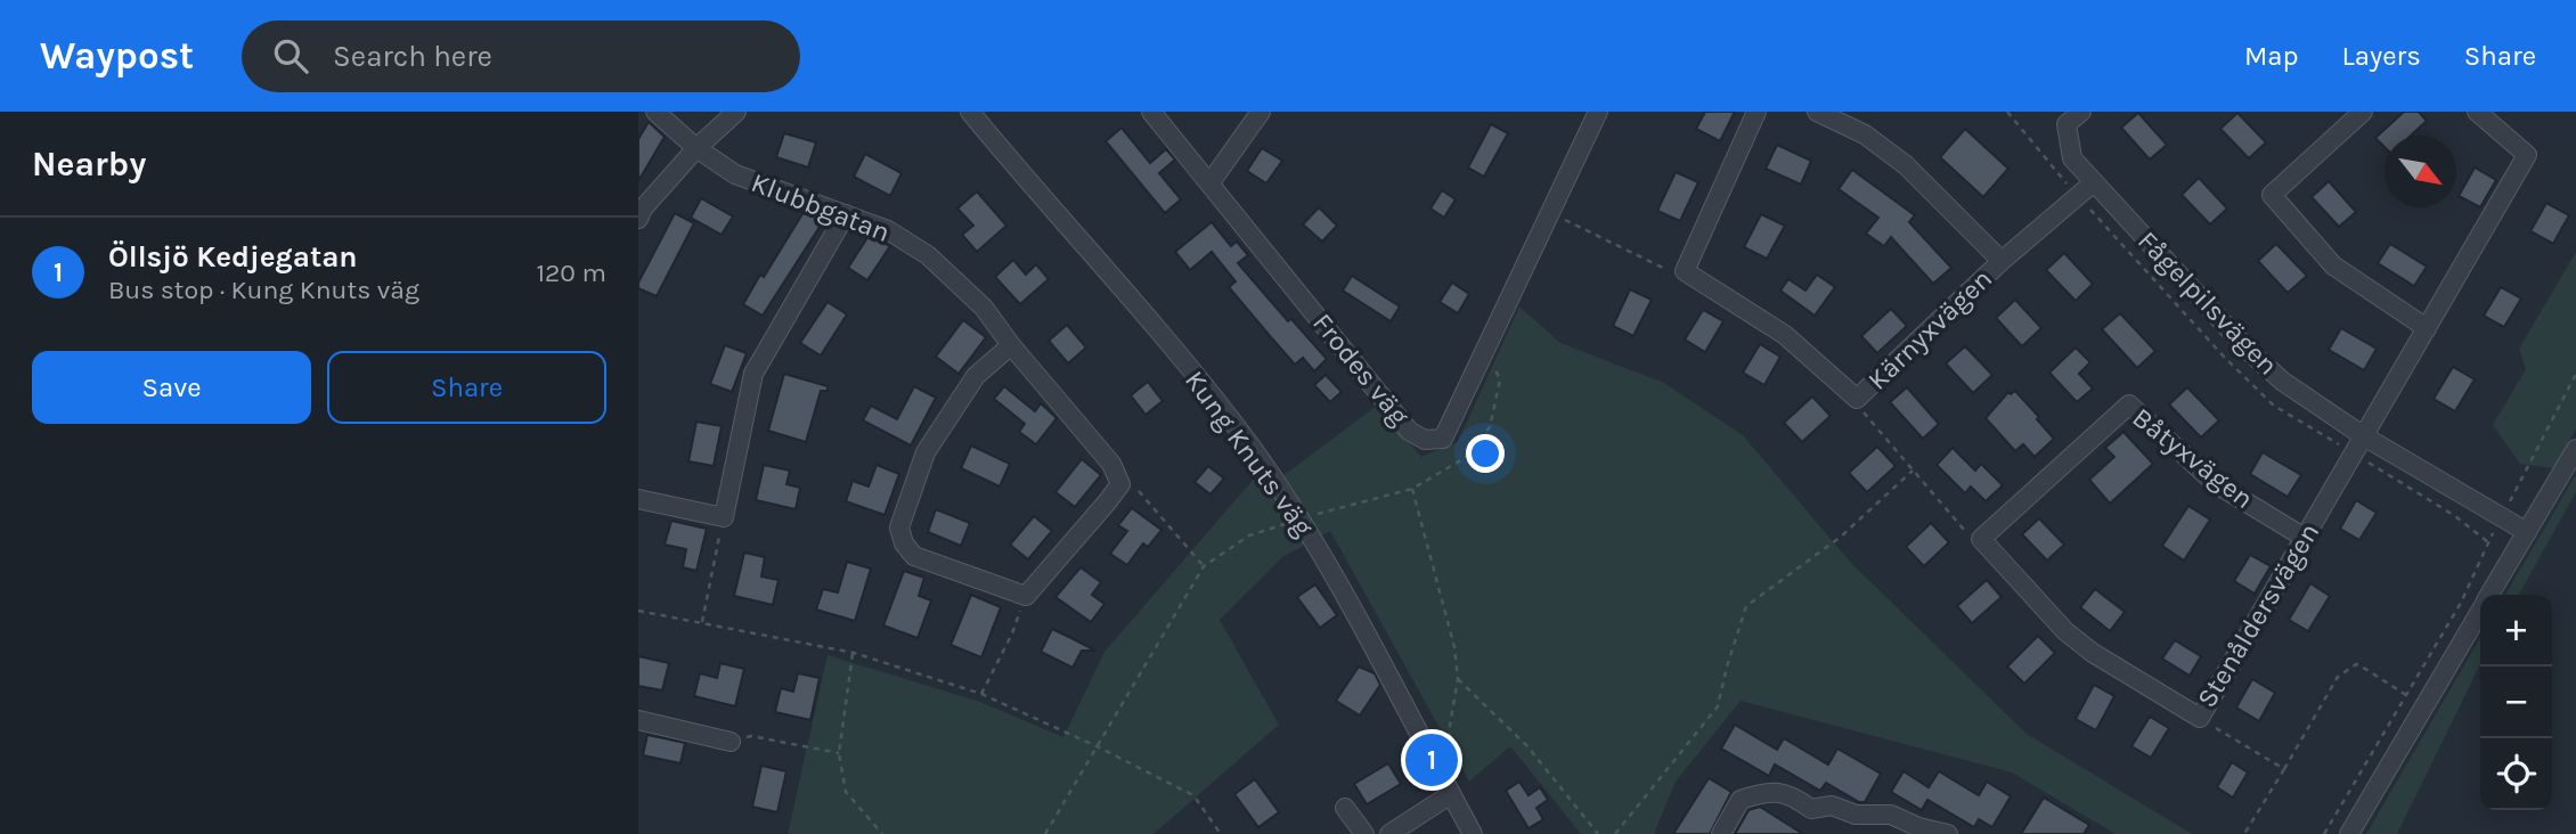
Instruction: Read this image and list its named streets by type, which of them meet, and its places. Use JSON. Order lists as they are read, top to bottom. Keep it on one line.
{"streets":{"street":["Klubbgatan","Fågelpilsvägen","Kärnyxvägen","Frodes väg","Kung Knuts väg","Båtyxvägen","Stenåldersvägen"]},"crossings":[["Fågelpilsvägen","Kärnyxvägen"],["Fågelpilsvägen","Stenåldersvägen"],["Båtyxvägen","Stenåldersvägen"]],"north":"bottom right","page":{"header":"Waypost","search":"Search here","nav":["Map","Layers","Share"],"heading":"Nearby","list":[{"mark":"1","name":"Öllsjö Kedjegatan","note":"Bus stop · Kung Knuts väg","value":"120 m"}],"buttons":["Save","Share"],"map_buttons":["+","−"],"pins":"1"}}
